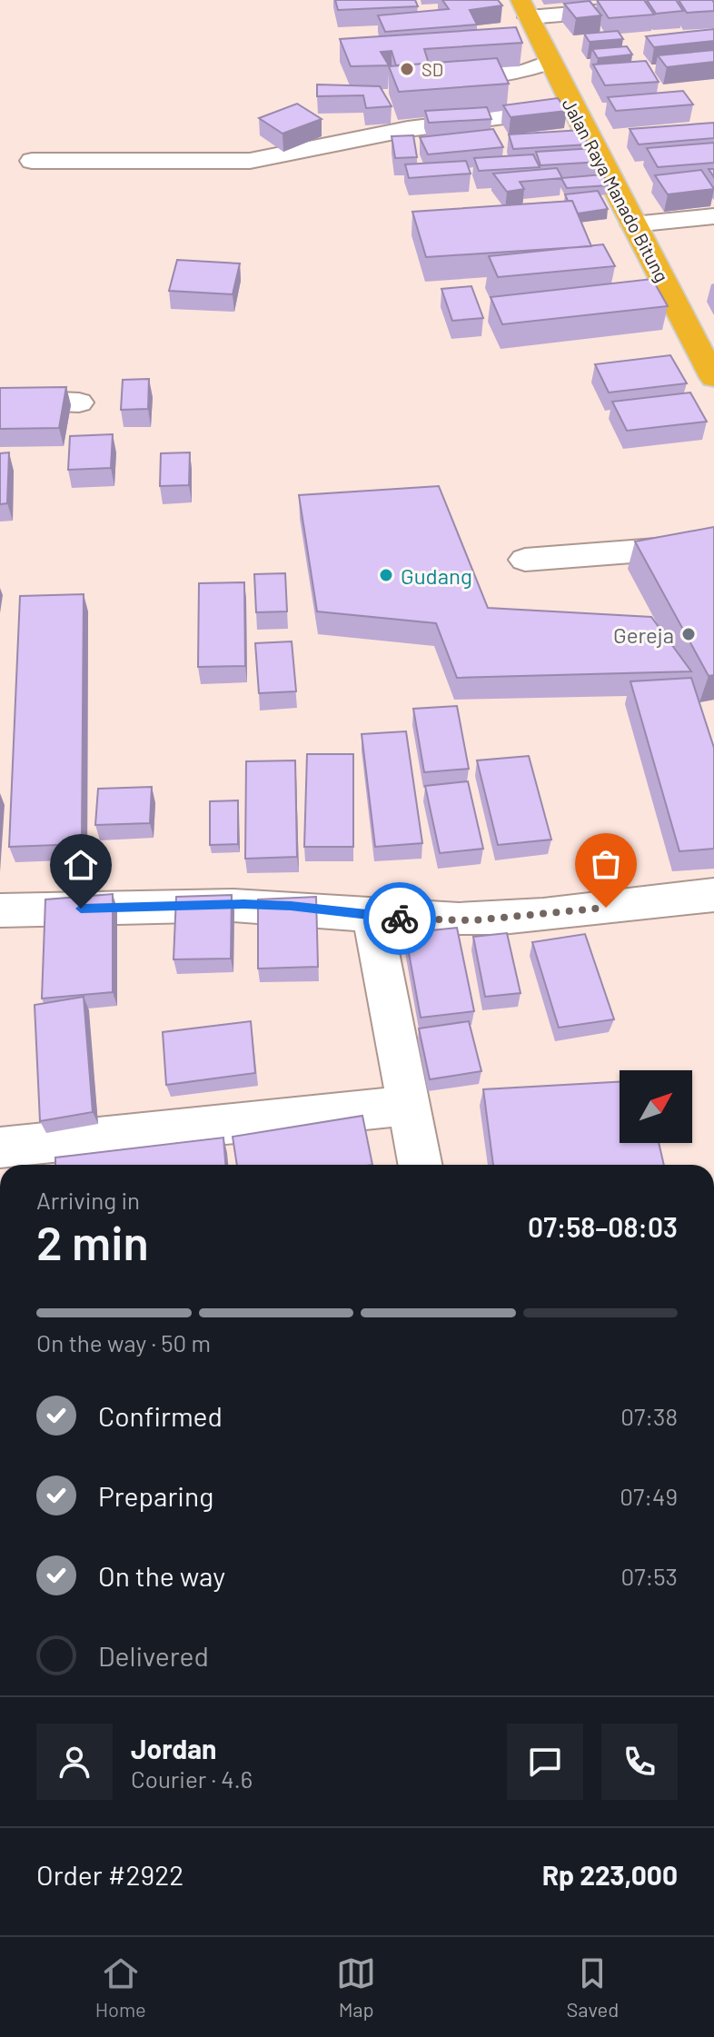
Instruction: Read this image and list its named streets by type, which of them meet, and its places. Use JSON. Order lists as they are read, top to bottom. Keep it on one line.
{"streets":{"highway":["Jalan Raya Manado Bitung"]},"places":["SD","Gudang","Gereja"],"north":"top right","page":{"heading":["2 min","Arriving in","07:58–08:03"],"panel":["Jordan","Courier · 4.6","Order #2922","Rp 223,000"],"bar":"On the way · 50 m","list":[["Confirmed","07:38"],["Preparing","07:49"],["On the way","07:53"],"Delivered"],"tabs":["Home","Map","Saved"]}}
